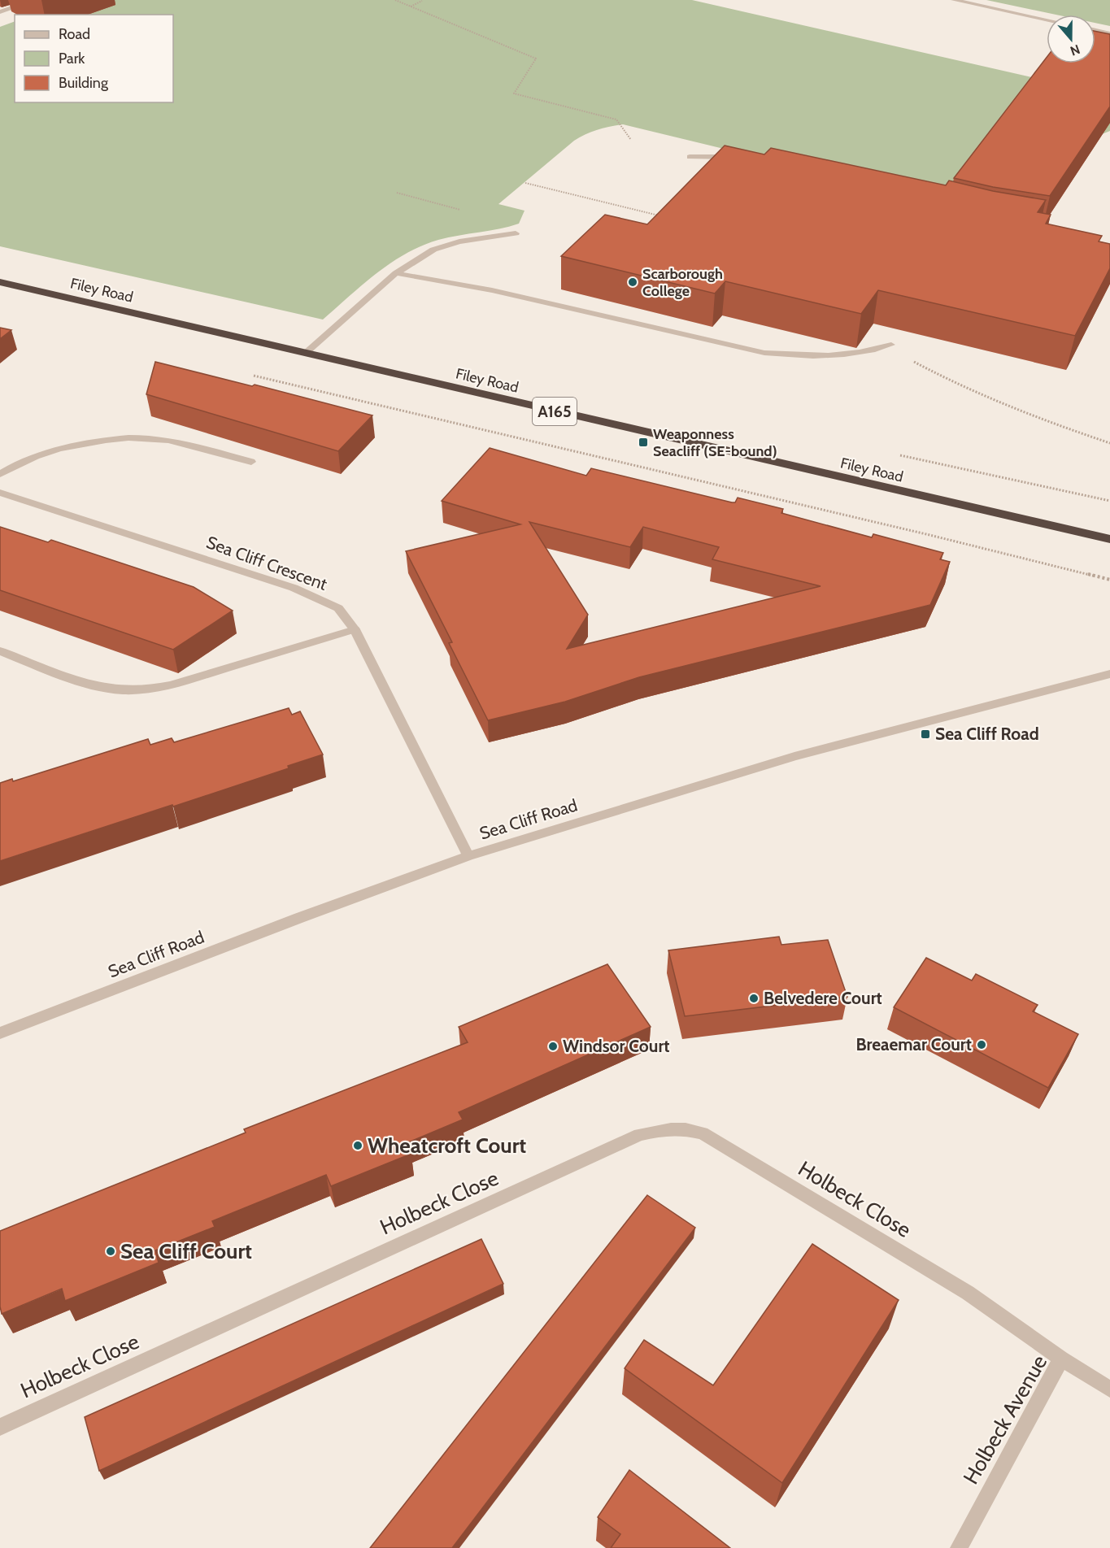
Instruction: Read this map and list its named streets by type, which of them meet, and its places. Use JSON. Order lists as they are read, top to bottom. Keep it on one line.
{"streets":{"highway":["Filey Road","A165"],"street":["Sea Cliff Crescent","Sea Cliff Road","Holbeck Close","Holbeck Avenue"]},"crossings":[["Sea Cliff Crescent","Sea Cliff Road"],["Holbeck Close","Holbeck Avenue"]],"places":{"other":["Scarborough College","Belvedere Court","Breaemar Court","Windsor Court","Wheatcroft Court","Sea Cliff Court"],"transit":["Weaponness Seacliff (SE-bound)","Sea Cliff Road"]},"legend":["Road","Park","Building"],"north":"bottom"}
